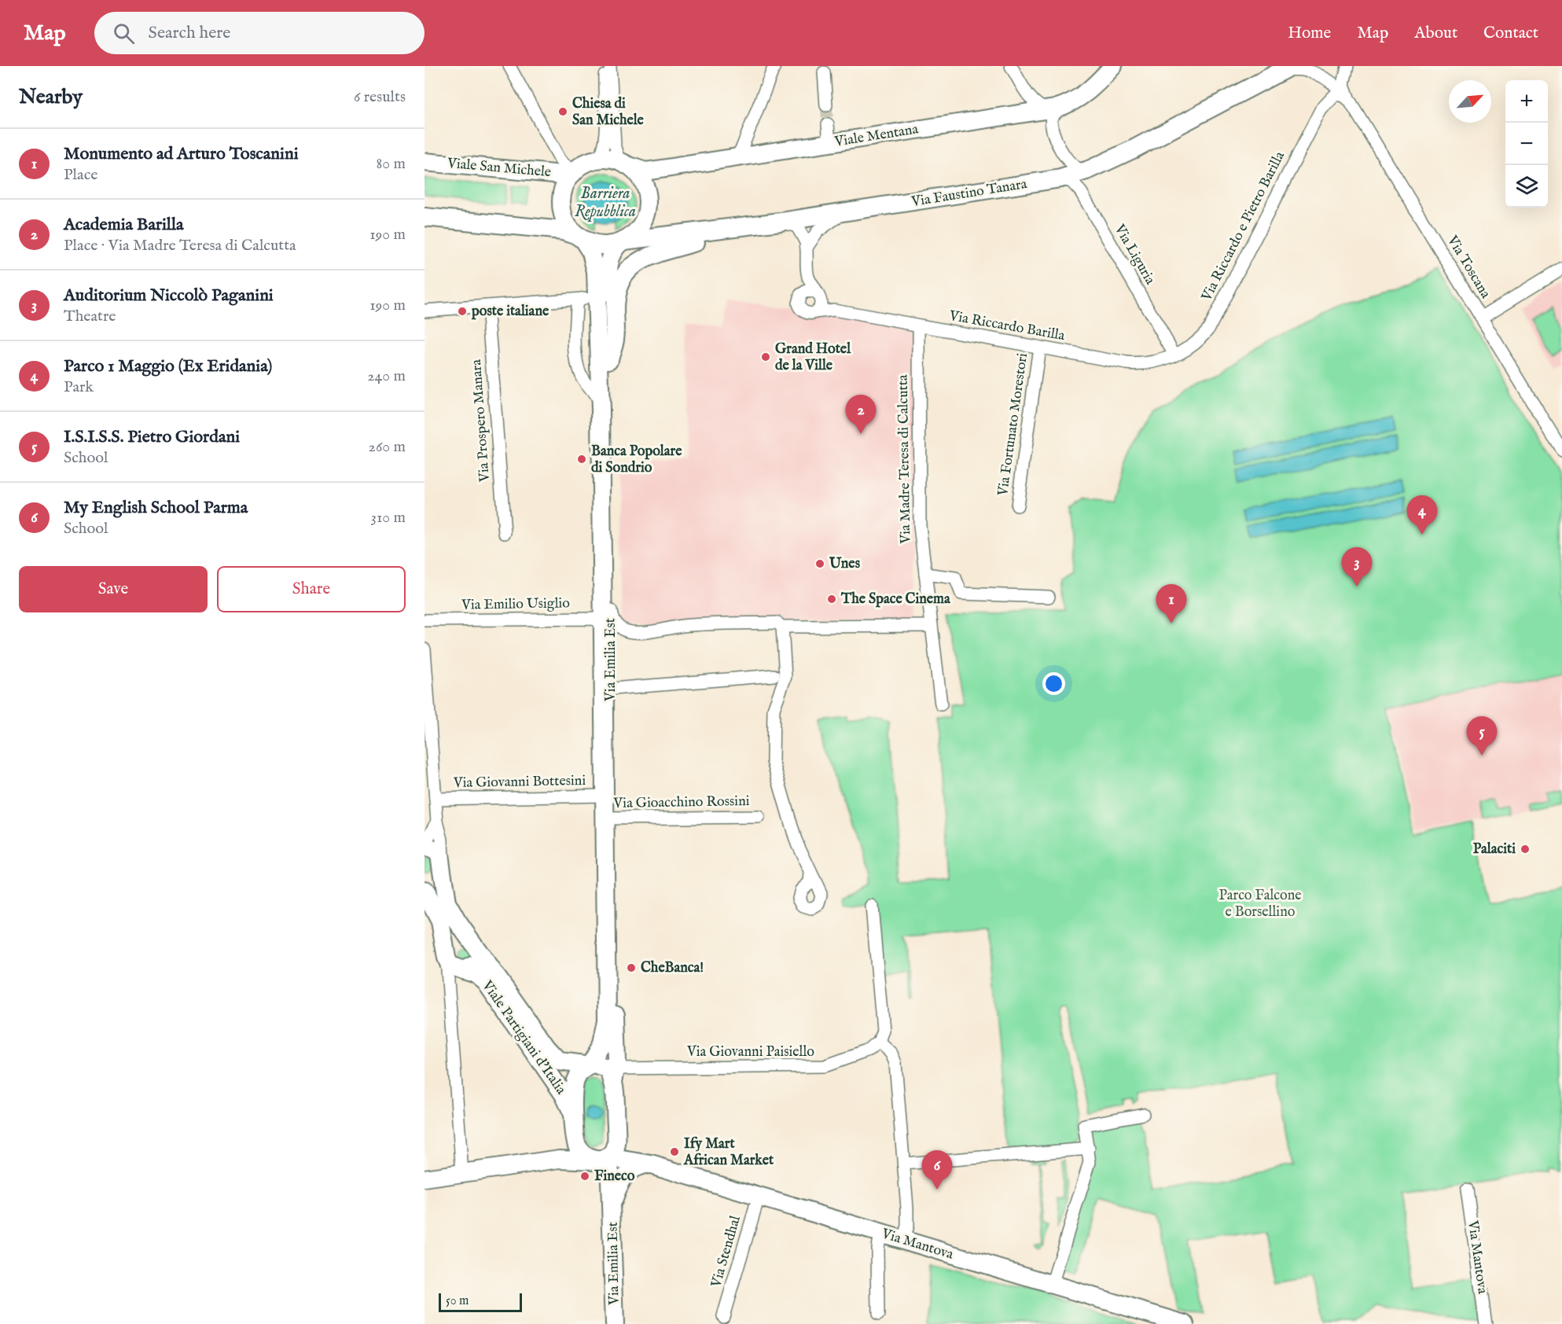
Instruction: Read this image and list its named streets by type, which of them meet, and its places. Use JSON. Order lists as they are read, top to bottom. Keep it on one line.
{"streets":{"main road":["Viale Mentana","Viale San Michele","Via Faustino Tanara","Via Emilia Est","Viale Partigiani d'Italia","Via Mantova"],"street":["Via Riccardo e Pietro Barilla","Via Liguria","Via Toscana","Via Riccardo Barilla","Via Prospero Manara","Via Fortunato Morestori","Via Madre Teresa di Calcutta","Via Emilio Usiglio","Via Giovanni Bottesini","Via Gioacchino Rossini","Via Giovanni Paisiello","Via Stendhal"]},"crossings":[["Viale Mentana","Viale San Michele"],["Viale Mentana","Via Faustino Tanara"],["Viale Mentana","Via Emilia Est"],["Viale San Michele","Via Faustino Tanara"],["Viale San Michele","Via Emilia Est"],["Via Faustino Tanara","Via Liguria"],["Via Faustino Tanara","Via Toscana"],["Via Faustino Tanara","Via Emilia Est"],["Via Riccardo e Pietro Barilla","Via Liguria"],["Via Riccardo e Pietro Barilla","Via Toscana"],["Via Riccardo e Pietro Barilla","Via Riccardo Barilla"],["Via Liguria","Via Riccardo Barilla"],["Via Riccardo Barilla","Via Fortunato Morestori"],["Via Riccardo Barilla","Via Madre Teresa di Calcutta"],["Via Emilio Usiglio","Via Emilia Est"],["Via Emilia Est","Via Giovanni Bottesini"],["Via Emilia Est","Via Gioacchino Rossini"],["Via Emilia Est","Viale Partigiani d'Italia"],["Via Emilia Est","Via Giovanni Paisiello"],["Via Emilia Est","Via Mantova"],["Via Mantova","Via Stendhal"]],"water":["Barriera Repubblica"],"parks":["Parco Falcone e Borsellino"],"places":["Chiesa di San Michele","poste italiane","Grand Hotel de la Ville","Banca Popolare di Sondrio","Unes","The Space Cinema","Palaciti","CheBanca!","Ify Mart African Market","Fineco"],"scale_bar":"50 m","north":"top right","page":{"header":"Map","search":"Search here","nav":["Home","Map","About","Contact"],"heading":["Nearby","6 results"],"map_buttons":["+","−"],"list":[{"mark":"1","name":"Monumento ad Arturo Toscanini","note":"Place","value":"80 m"},{"mark":"2","name":"Academia Barilla","note":"Place · Via Madre Teresa di Calcutta","value":"190 m"},{"mark":"3","name":"Auditorium Niccolò Paganini","note":"Theatre","value":"190 m"},{"mark":"4","name":"Parco 1 Maggio (Ex Eridania)","note":"Park","value":"240 m"},{"mark":"5","name":"I.S.I.S.S. Pietro Giordani","note":"School","value":"260 m"},{"mark":"6","name":"My English School Parma","note":"School","value":"310 m"}],"pins":["2","4","3","1","5","6"],"buttons":["Save","Share"],"scale":"50 m"}}
